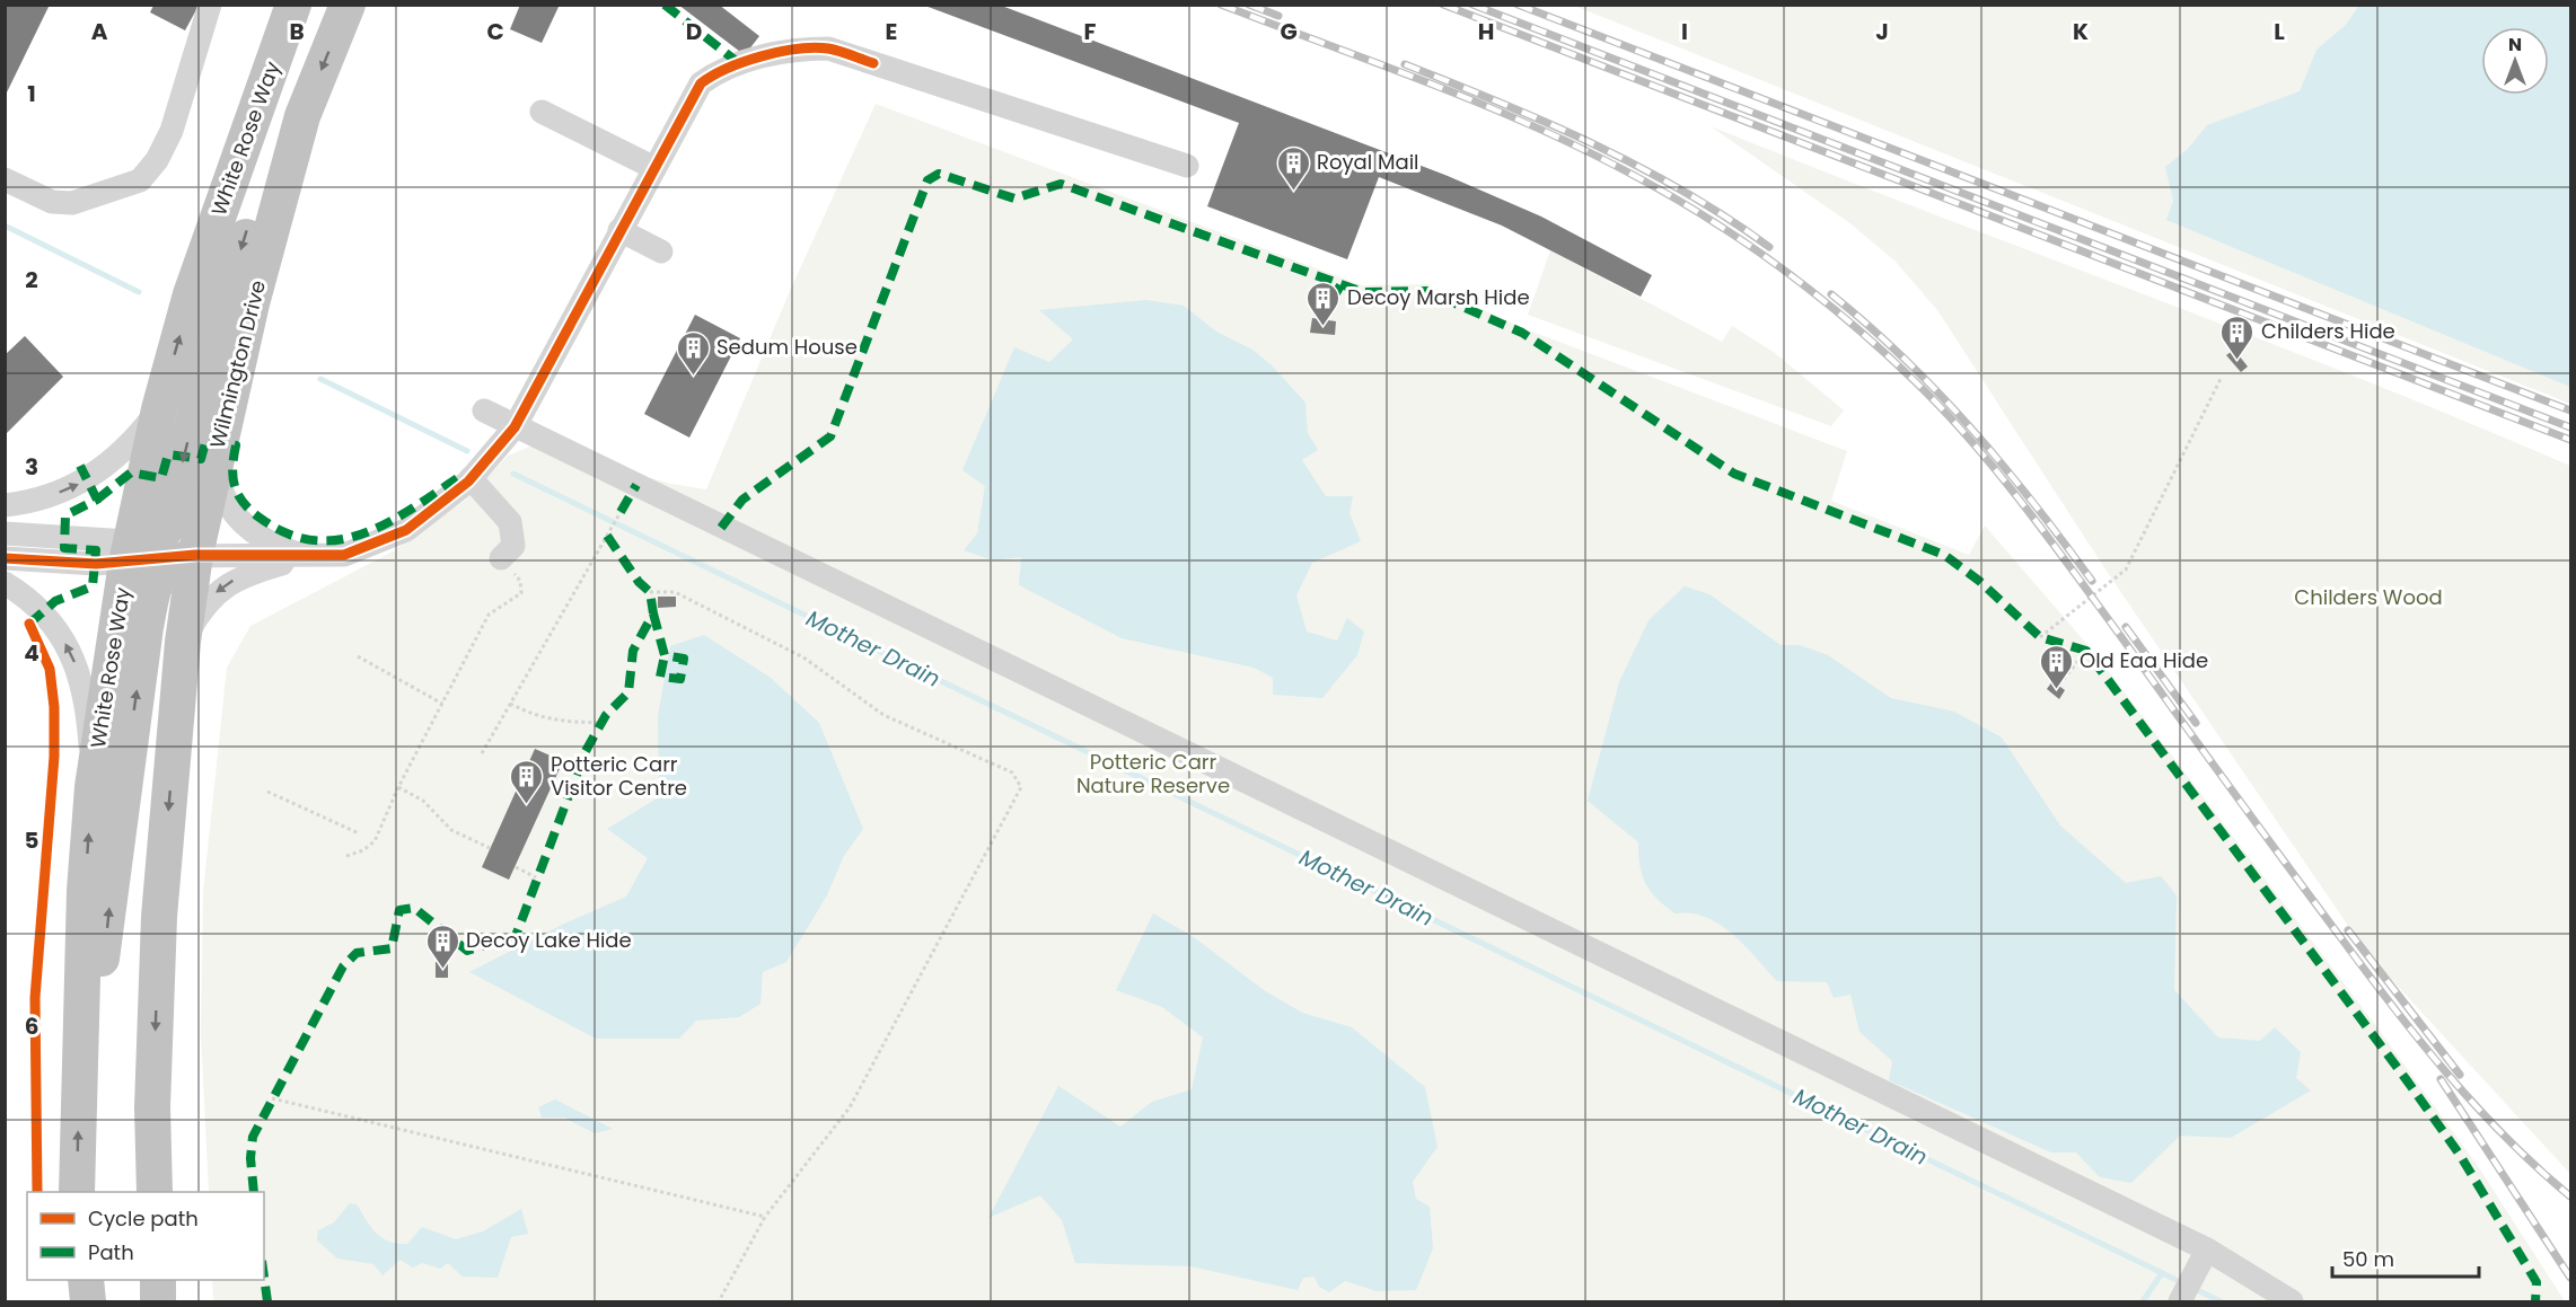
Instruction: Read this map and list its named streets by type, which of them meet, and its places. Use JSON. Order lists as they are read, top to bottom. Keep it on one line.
{"streets":{"highway":["White Rose Way","Wilmington Drive"]},"water":["Mother Drain"],"parks":["Childers Wood","Potteric Carr Nature Reserve"],"places":{"building":["Royal Mail","Decoy Marsh Hide","Childers Hide","Sedum House","Old Eaa Hide","Potteric Carr Visitor Centre","Decoy Lake Hide"]},"legend":["Cycle path","Path"],"scale_bar":"50 m","north":"top","grid":{"columns":["A","B","C","D","E","F","G","H","I","J","K","L"],"rows":["1","2","3","4","5","6"]}}
